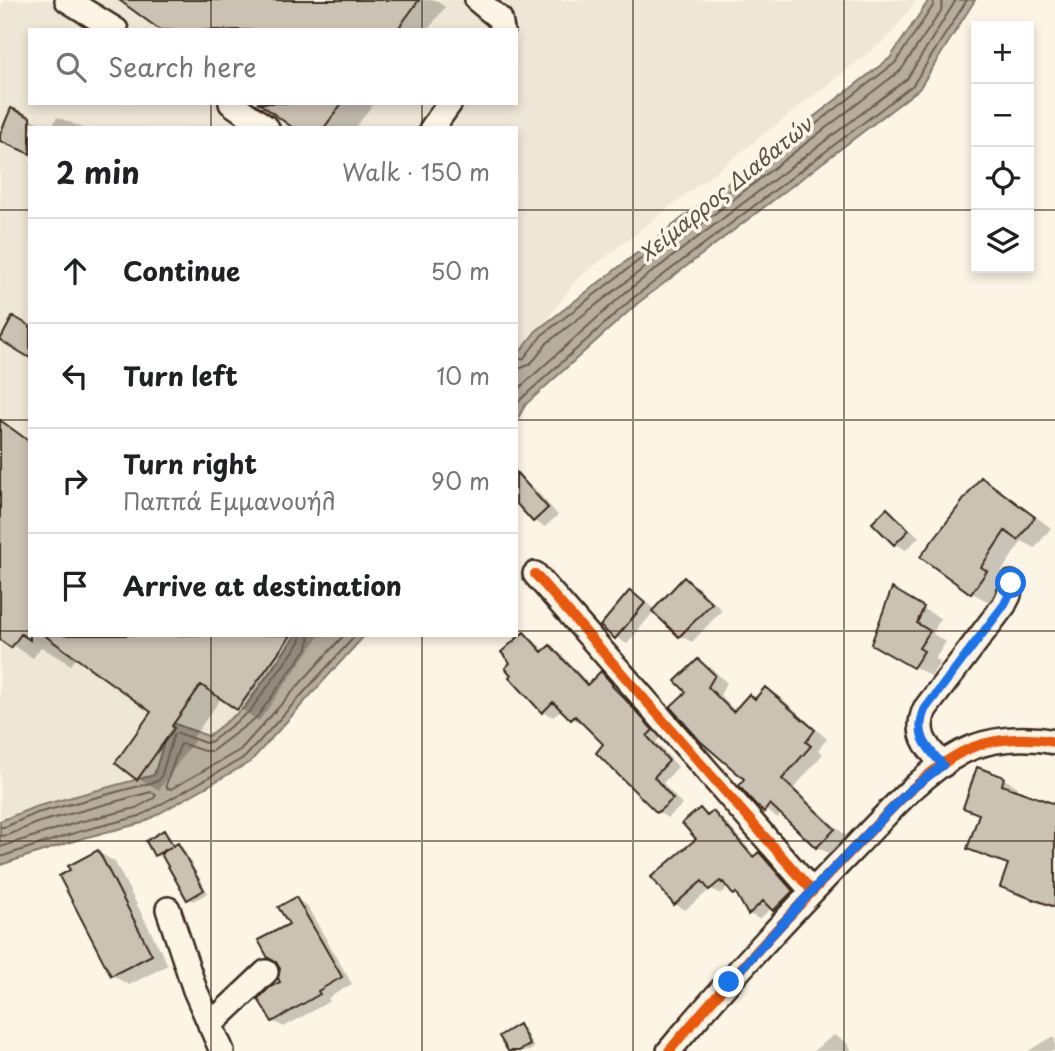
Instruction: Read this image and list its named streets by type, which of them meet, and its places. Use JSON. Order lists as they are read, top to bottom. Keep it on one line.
{"water":["Χείμαρρος Διαβατών"],"page":{"map_buttons":["+","−"],"search":"Search here","heading":["2 min","Walk · 150 m"],"list":[["Continue","50 m"],["Turn left","10 m"],["Turn right","Παππά Εμμανουήλ","90 m"],"Arrive at destination"]}}
